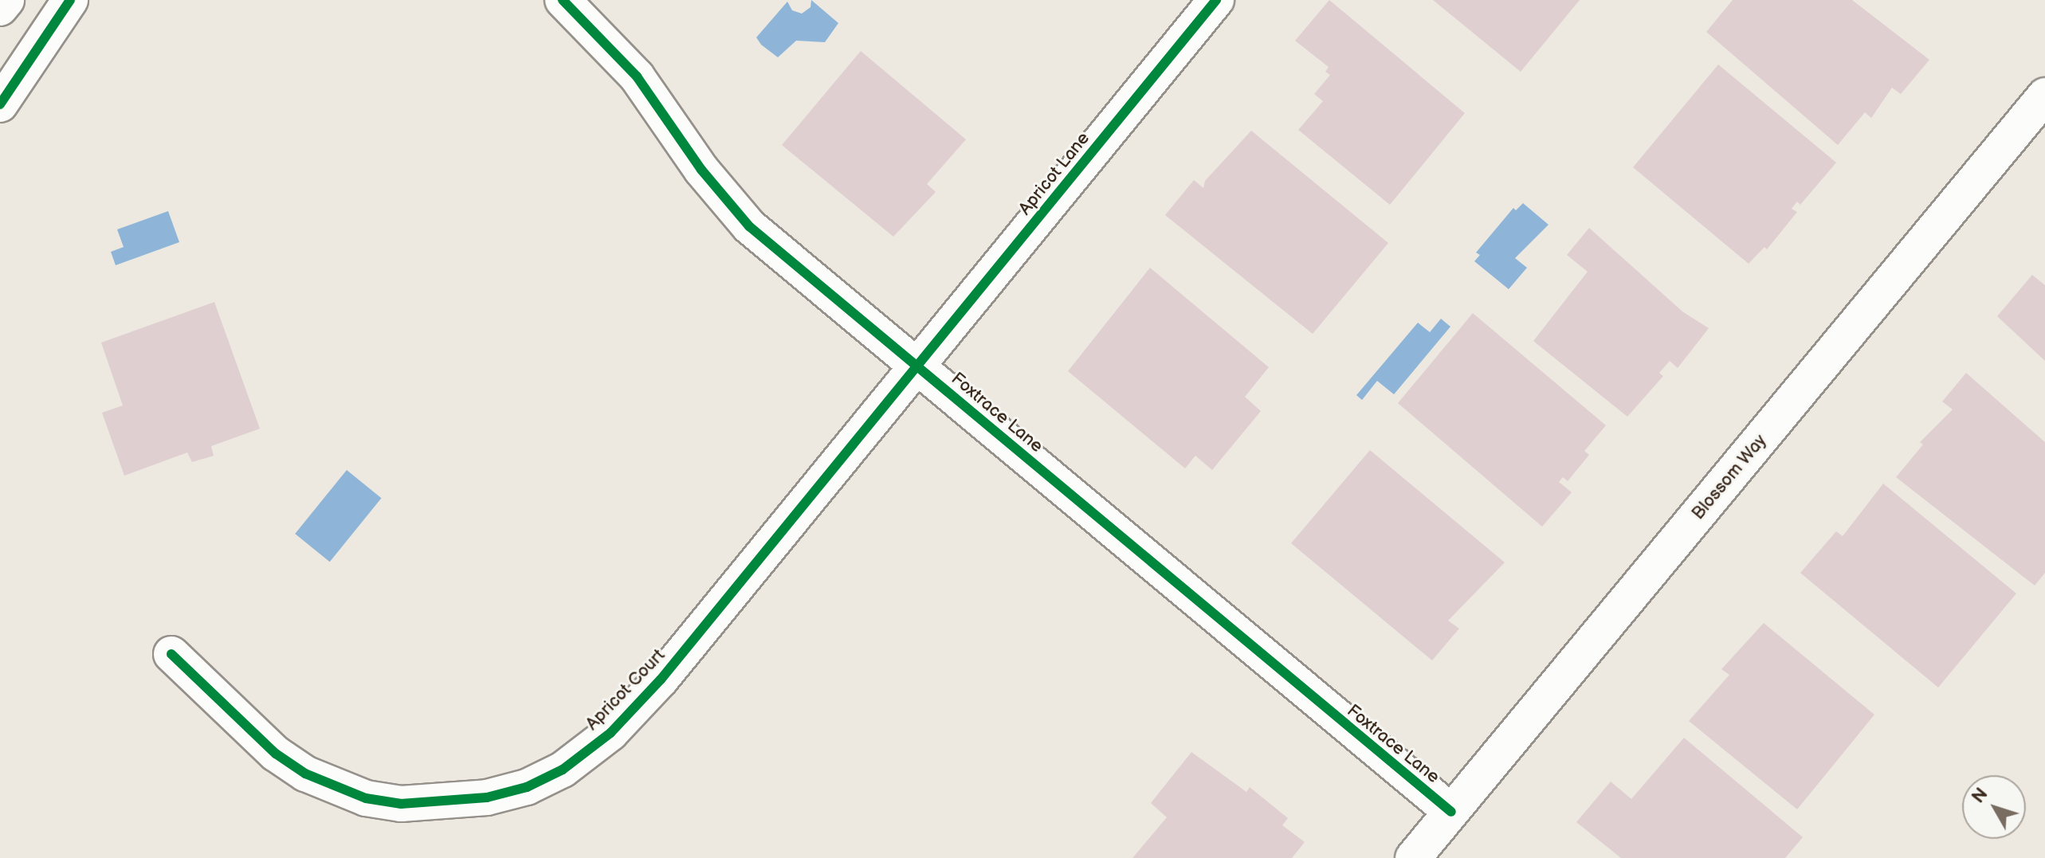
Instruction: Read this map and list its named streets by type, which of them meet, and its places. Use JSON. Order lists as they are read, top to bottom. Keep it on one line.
{"streets":{"street":["Apricot Lane","Foxtrace Lane","Blossom Way","Apricot Court"]},"crossings":[["Apricot Lane","Foxtrace Lane"],["Apricot Lane","Apricot Court"],["Foxtrace Lane","Blossom Way"],["Foxtrace Lane","Apricot Court"]],"north":"top left"}
